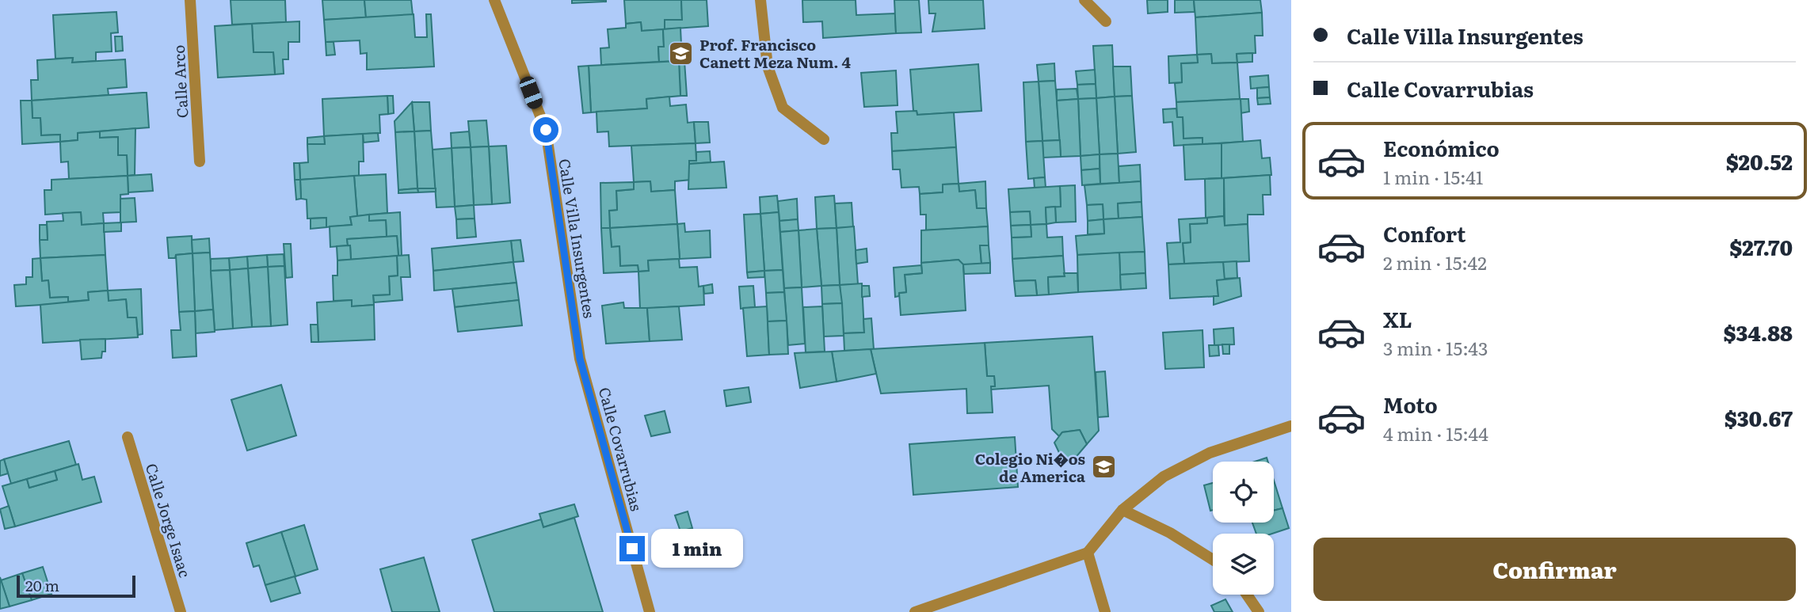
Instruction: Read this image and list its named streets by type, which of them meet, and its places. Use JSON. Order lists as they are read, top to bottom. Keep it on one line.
{"streets":{"street":["Calle Arco","Calle Villa Insurgentes","Calle Covarrubias","Calle Jorge Isaac"]},"crossings":[["Calle Villa Insurgentes","Calle Covarrubias"]],"places":{"school or university":["Prof. Francisco Canett Meza Num. 4","Colegio Ni�os de America"]},"scale_bar":"20 m","page":{"banner":["Calle Villa Insurgentes","Calle Covarrubias"],"list":[{"name":"Económico","note":"1 min · 15:41","value":"$20.52"},{"name":"Confort","note":"2 min · 15:42","value":"$27.70"},{"name":"XL","note":"3 min · 15:43","value":"$34.88"},{"name":"Moto","note":"4 min · 15:44","value":"$30.67"}],"buttons":"Confirmar","bubble":"1 min","scale":"20 m"}}
